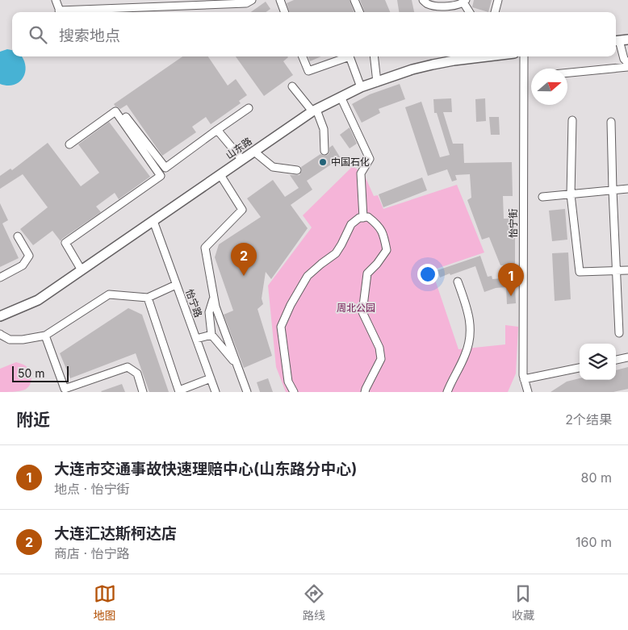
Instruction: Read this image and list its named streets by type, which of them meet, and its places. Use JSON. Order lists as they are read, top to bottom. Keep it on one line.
{"streets":{"main road":["山东路"],"street":["怡宁街","怡宁路"]},"crossings":[["山东路","怡宁路"]],"parks":["周北公园"],"places":["中国石化"],"scale_bar":"50 m","north":"right","page":{"search":"搜索地点","pins":["2","1"],"scale":"50 m","heading":["附近","2个结果"],"list":[{"mark":"1","name":"大连市交通事故快速理赔中心(山东路分中心)","note":"地点 · 怡宁街","value":"80 m"},{"mark":"2","name":"大连汇达斯柯达店","note":"商店 · 怡宁路","value":"160 m"}],"nav":["地图","路线","收藏"]}}
